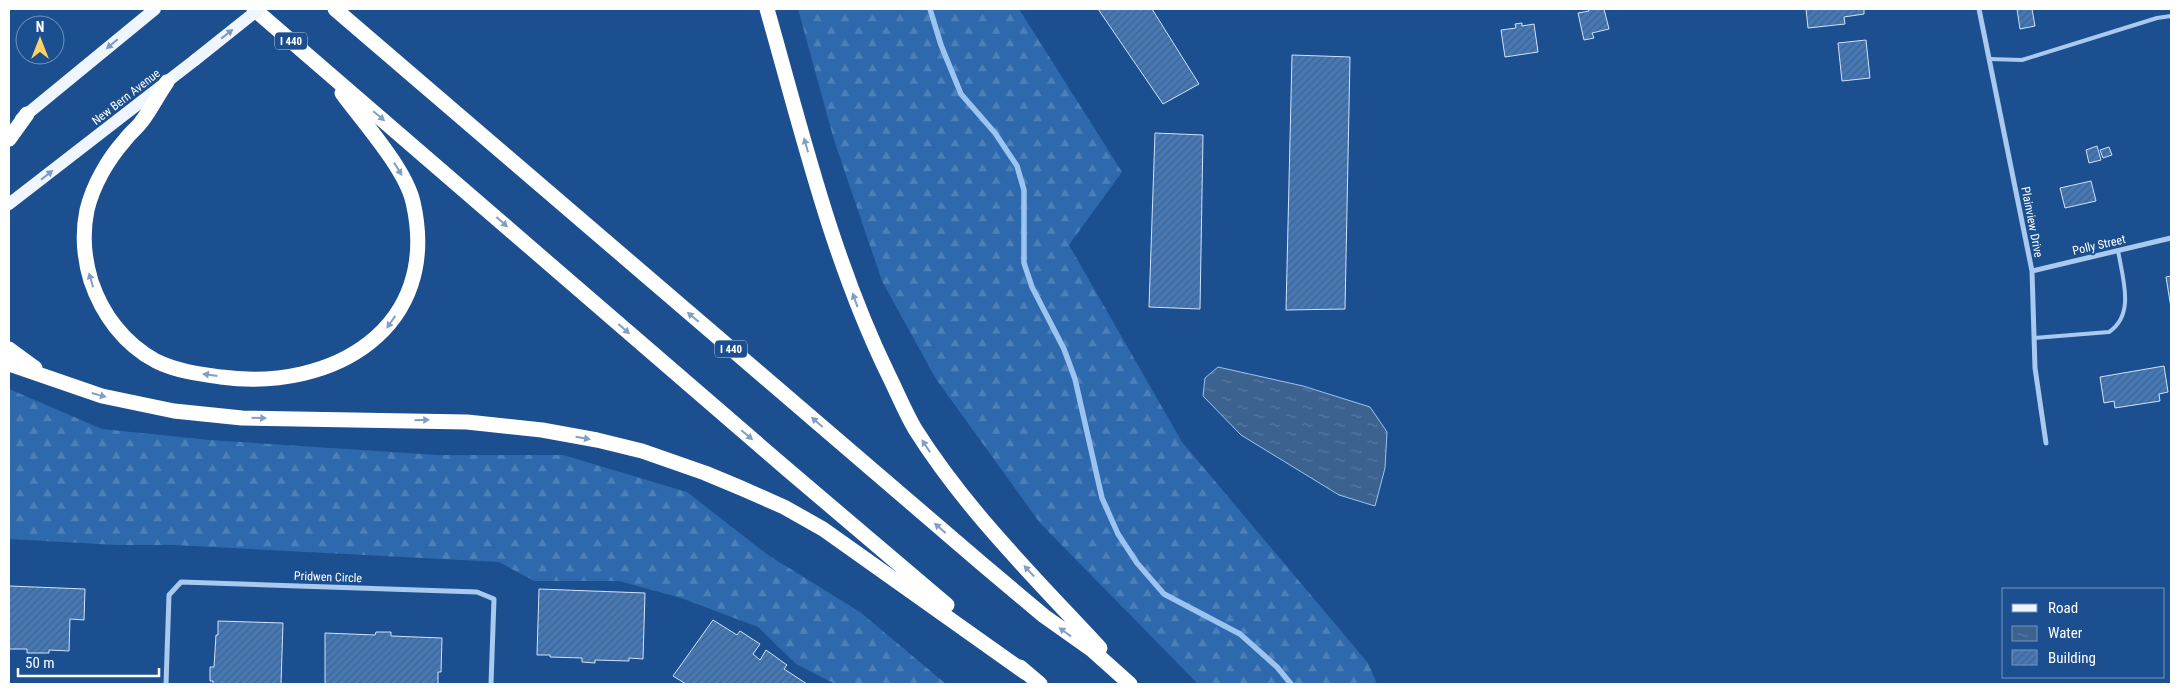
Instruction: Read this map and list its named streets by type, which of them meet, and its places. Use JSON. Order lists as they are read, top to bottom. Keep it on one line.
{"streets":{"highway":["I 440"],"main road":["New Bern Avenue"],"street":["Plainview Drive","Polly Street","Pridwen Circle"]},"crossings":[["Plainview Drive","Polly Street"]],"legend":["Road","Water","Building"],"scale_bar":"50 m","north":"top"}
